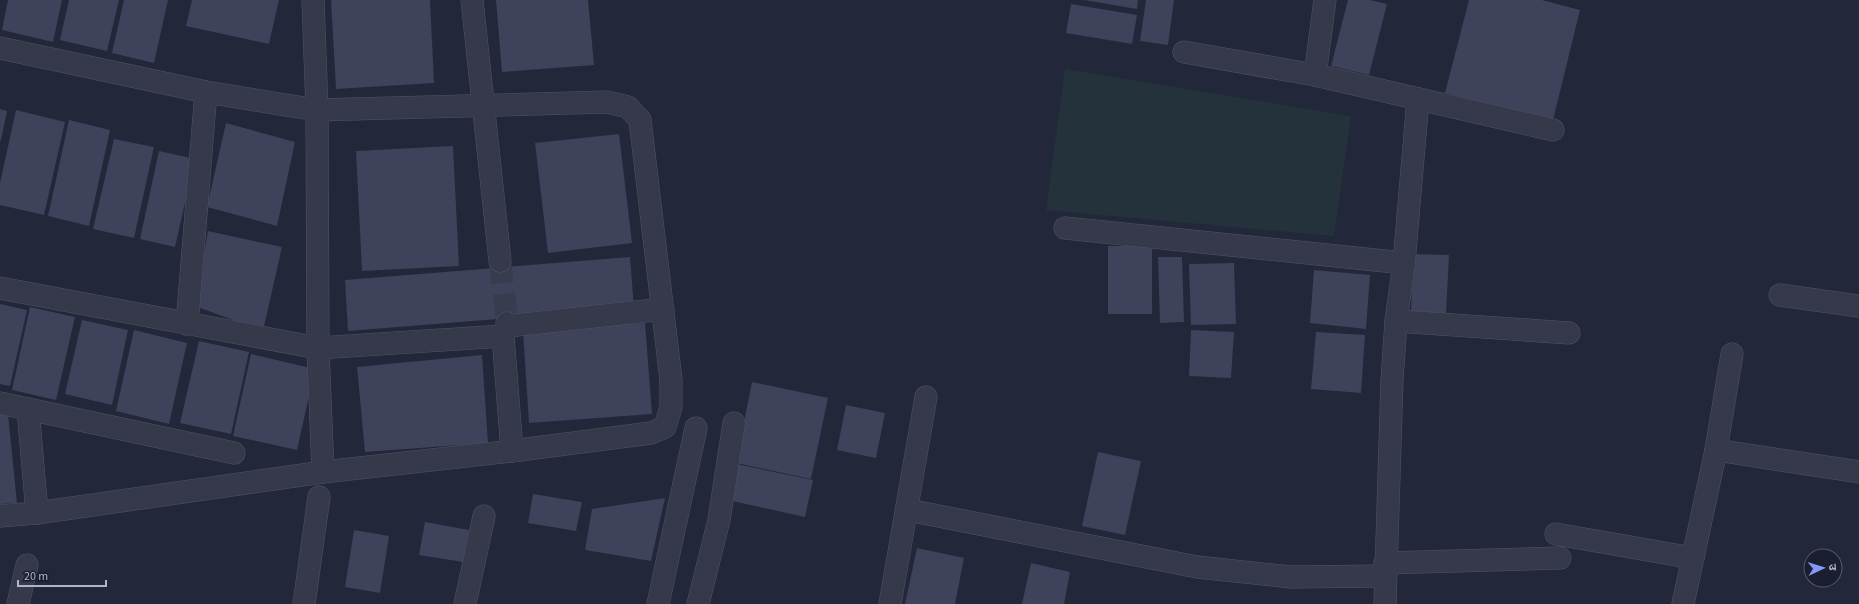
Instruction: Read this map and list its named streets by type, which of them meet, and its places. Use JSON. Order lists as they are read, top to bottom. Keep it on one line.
{"scale_bar":"20 m","north":"right"}
